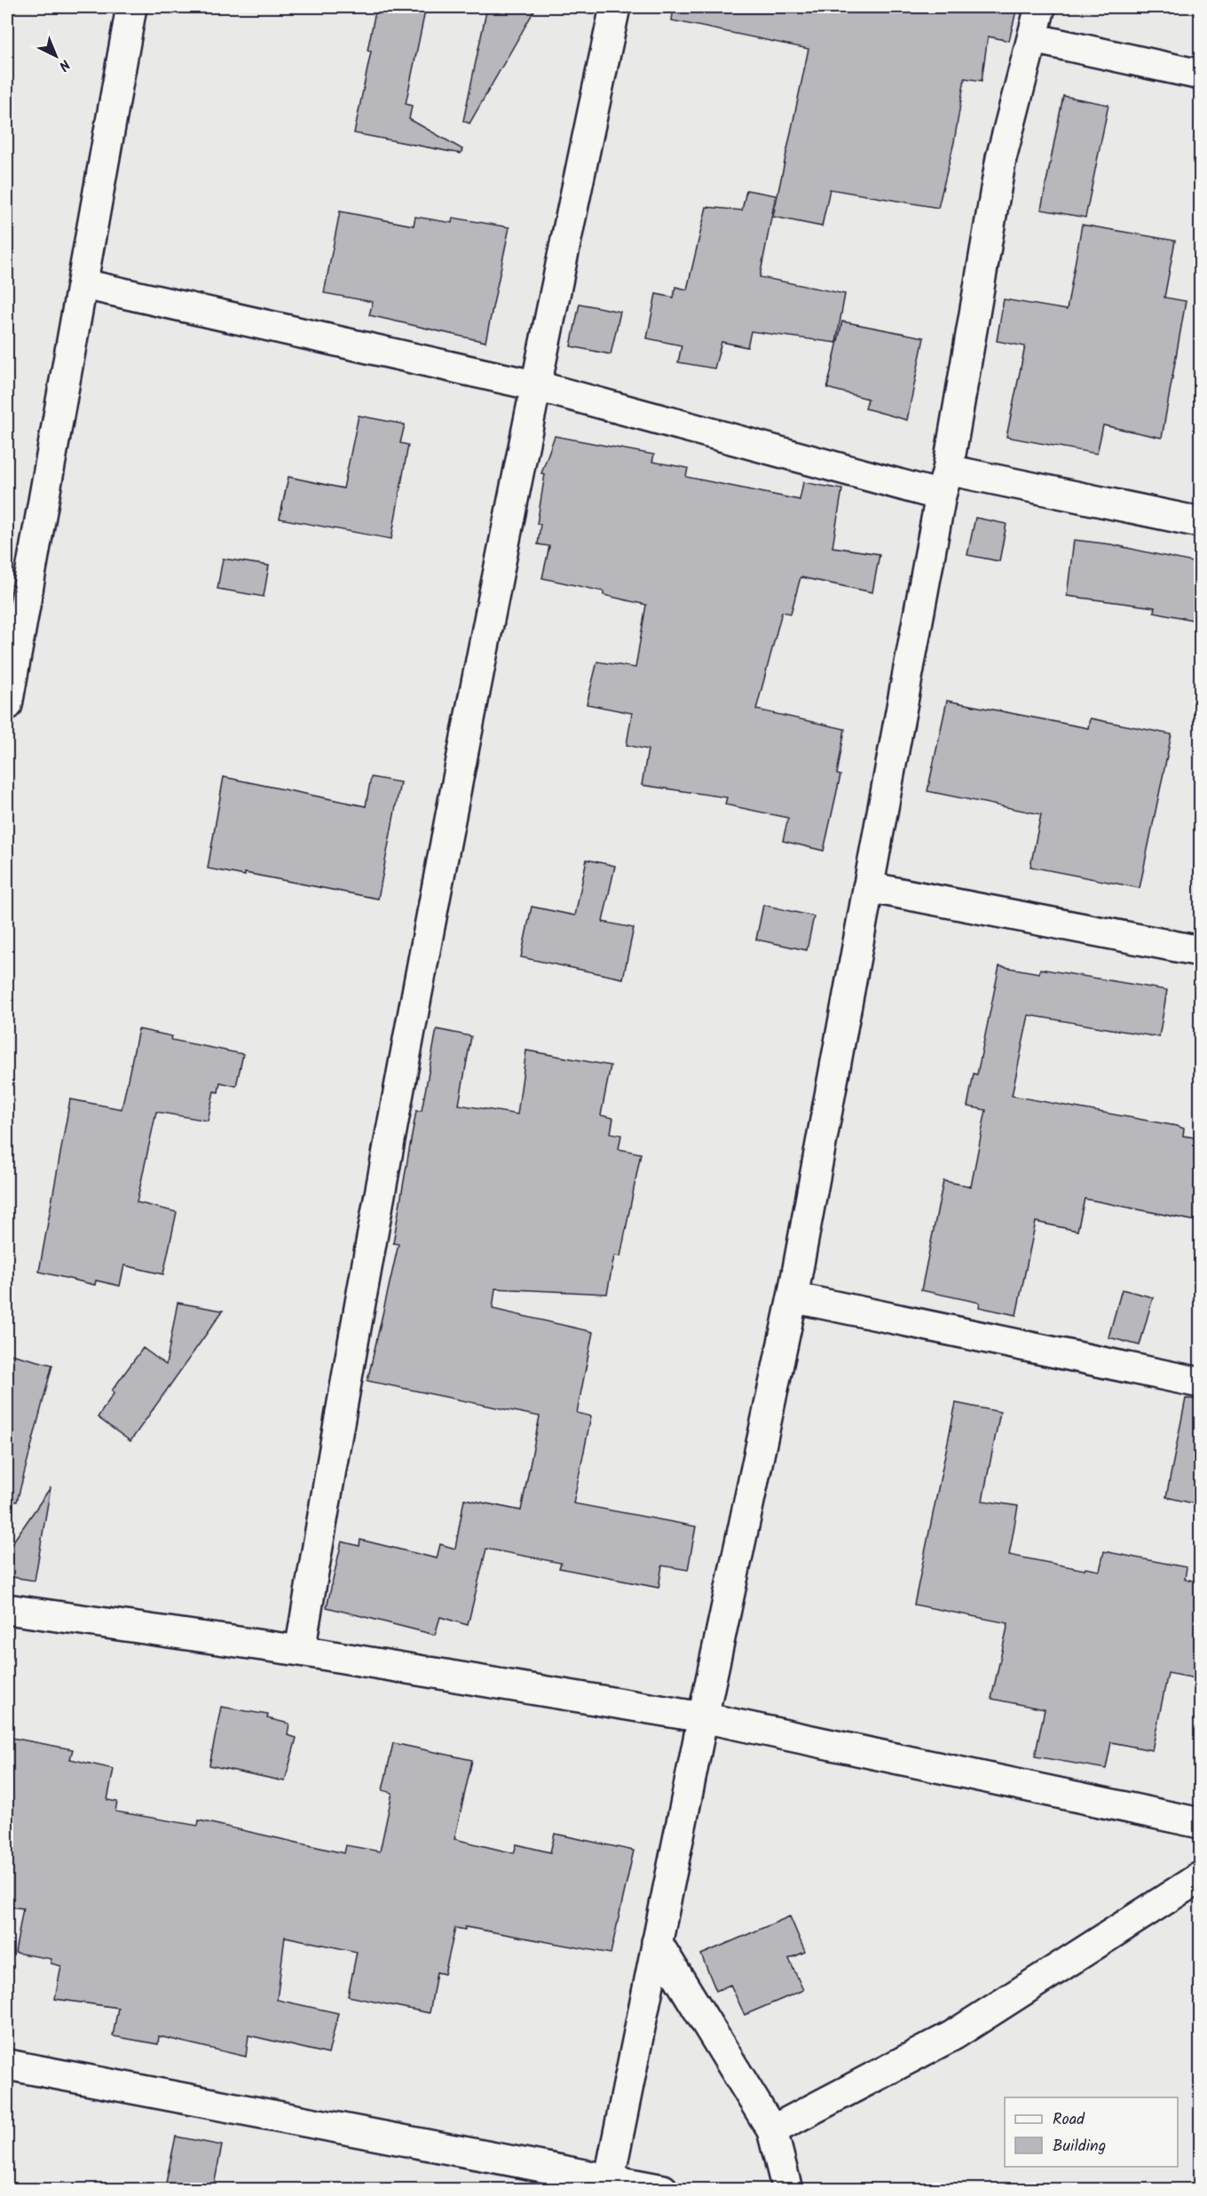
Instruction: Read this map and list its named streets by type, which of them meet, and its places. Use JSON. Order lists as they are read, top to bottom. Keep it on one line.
{"legend":["Road","Building"],"north":"bottom right"}
